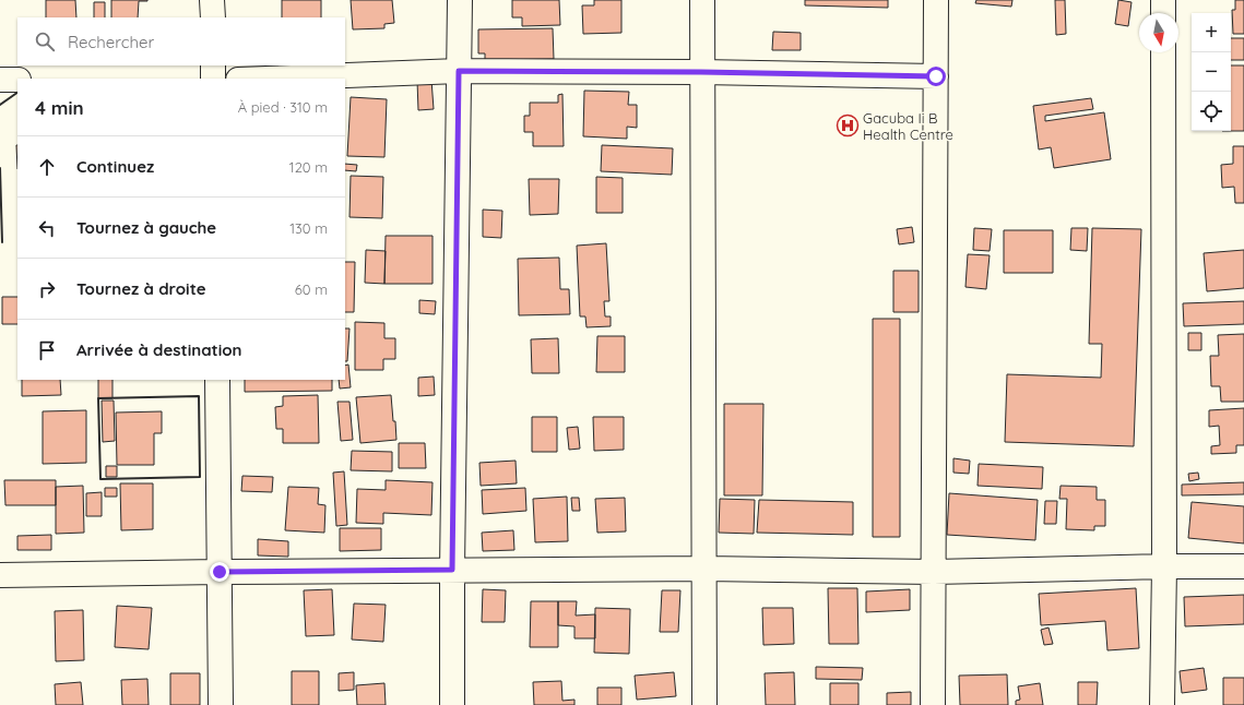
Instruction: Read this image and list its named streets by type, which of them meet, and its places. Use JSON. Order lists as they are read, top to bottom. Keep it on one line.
{"places":{"hospital":["Gacuba Ii B Health Centre"]},"north":"bottom","page":{"map_buttons":["+","−"],"search":"Rechercher","heading":["4 min","À pied · 310 m"],"list":[["Continuez","120 m"],["Tournez à gauche","130 m"],["Tournez à droite","60 m"],"Arrivée à destination"]}}
